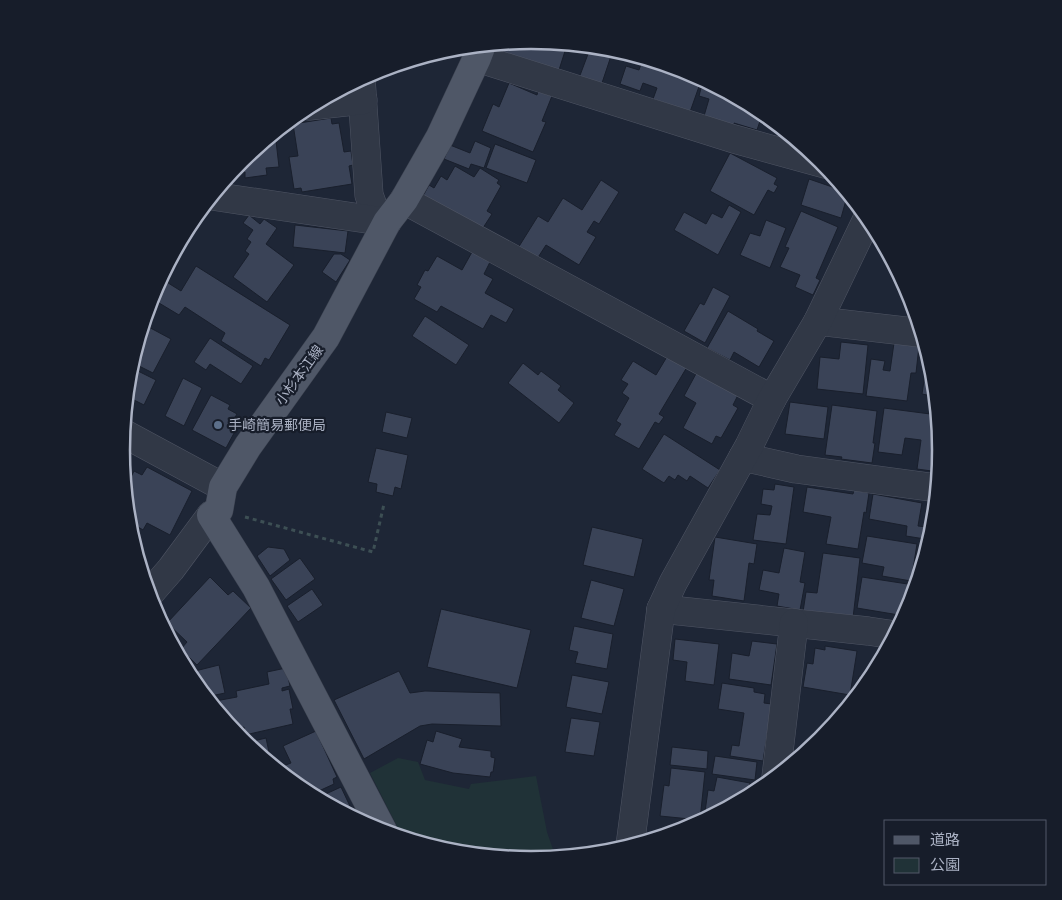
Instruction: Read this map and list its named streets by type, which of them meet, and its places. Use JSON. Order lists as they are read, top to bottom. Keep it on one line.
{"streets":{"main road":["小杉本江線"]},"places":["手崎簡易郵便局"],"legend":["道路","公園"]}
